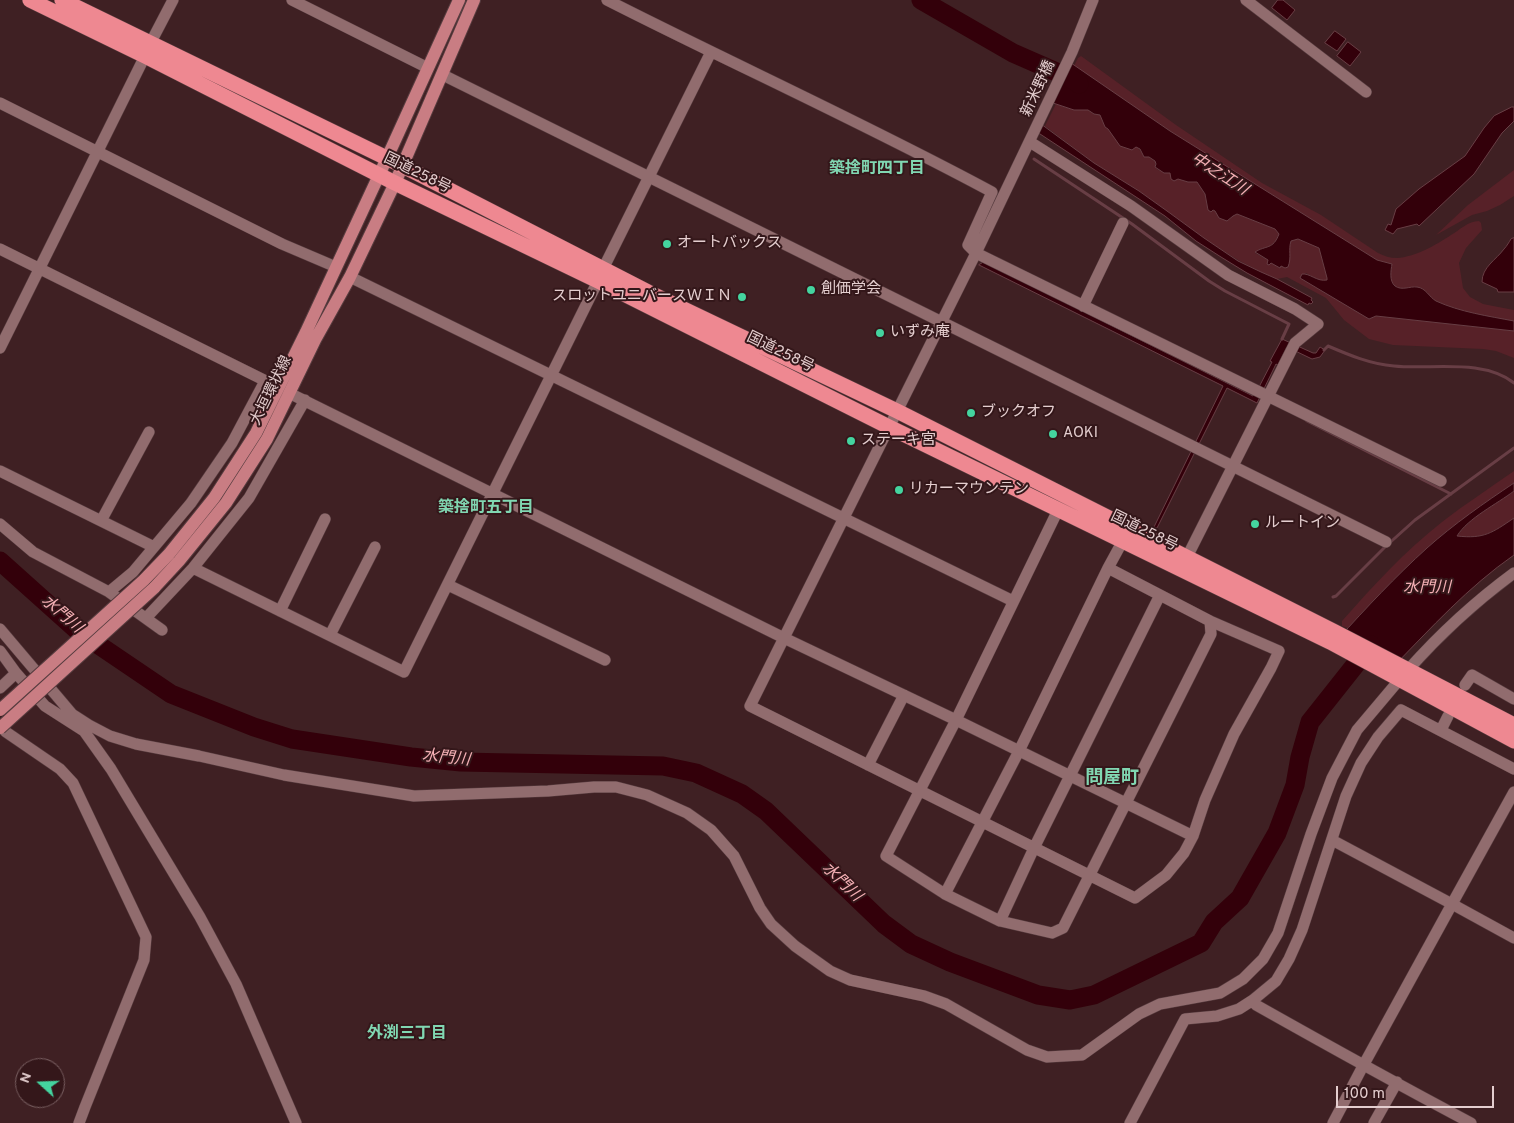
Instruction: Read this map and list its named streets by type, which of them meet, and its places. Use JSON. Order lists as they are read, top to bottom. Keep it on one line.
{"streets":{"highway":["国道258号"],"main road":["大垣環状線"],"street":["新米野橋"]},"crossings":[["新米野橋","国道258号"],["国道258号","大垣環状線"]],"districts":["築捨町四丁目","築捨町五丁目","問屋町","外渕三丁目"],"water":["中之江川","水門川"],"places":["オートバックス","創価学会","スロットユニバースＷＩＮ","いずみ庵","ブックオフ","AOKI","ステーキ宮","リカーマウンテン","ルートイン"],"scale_bar":"100 m","north":"left"}
